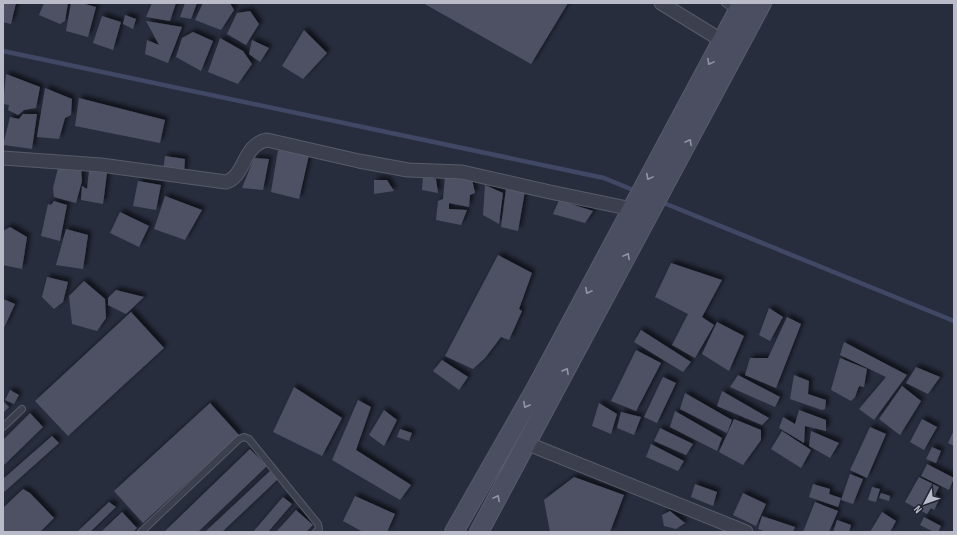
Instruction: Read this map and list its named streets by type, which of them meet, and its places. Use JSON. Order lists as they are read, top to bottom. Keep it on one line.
{"north":"bottom left"}
